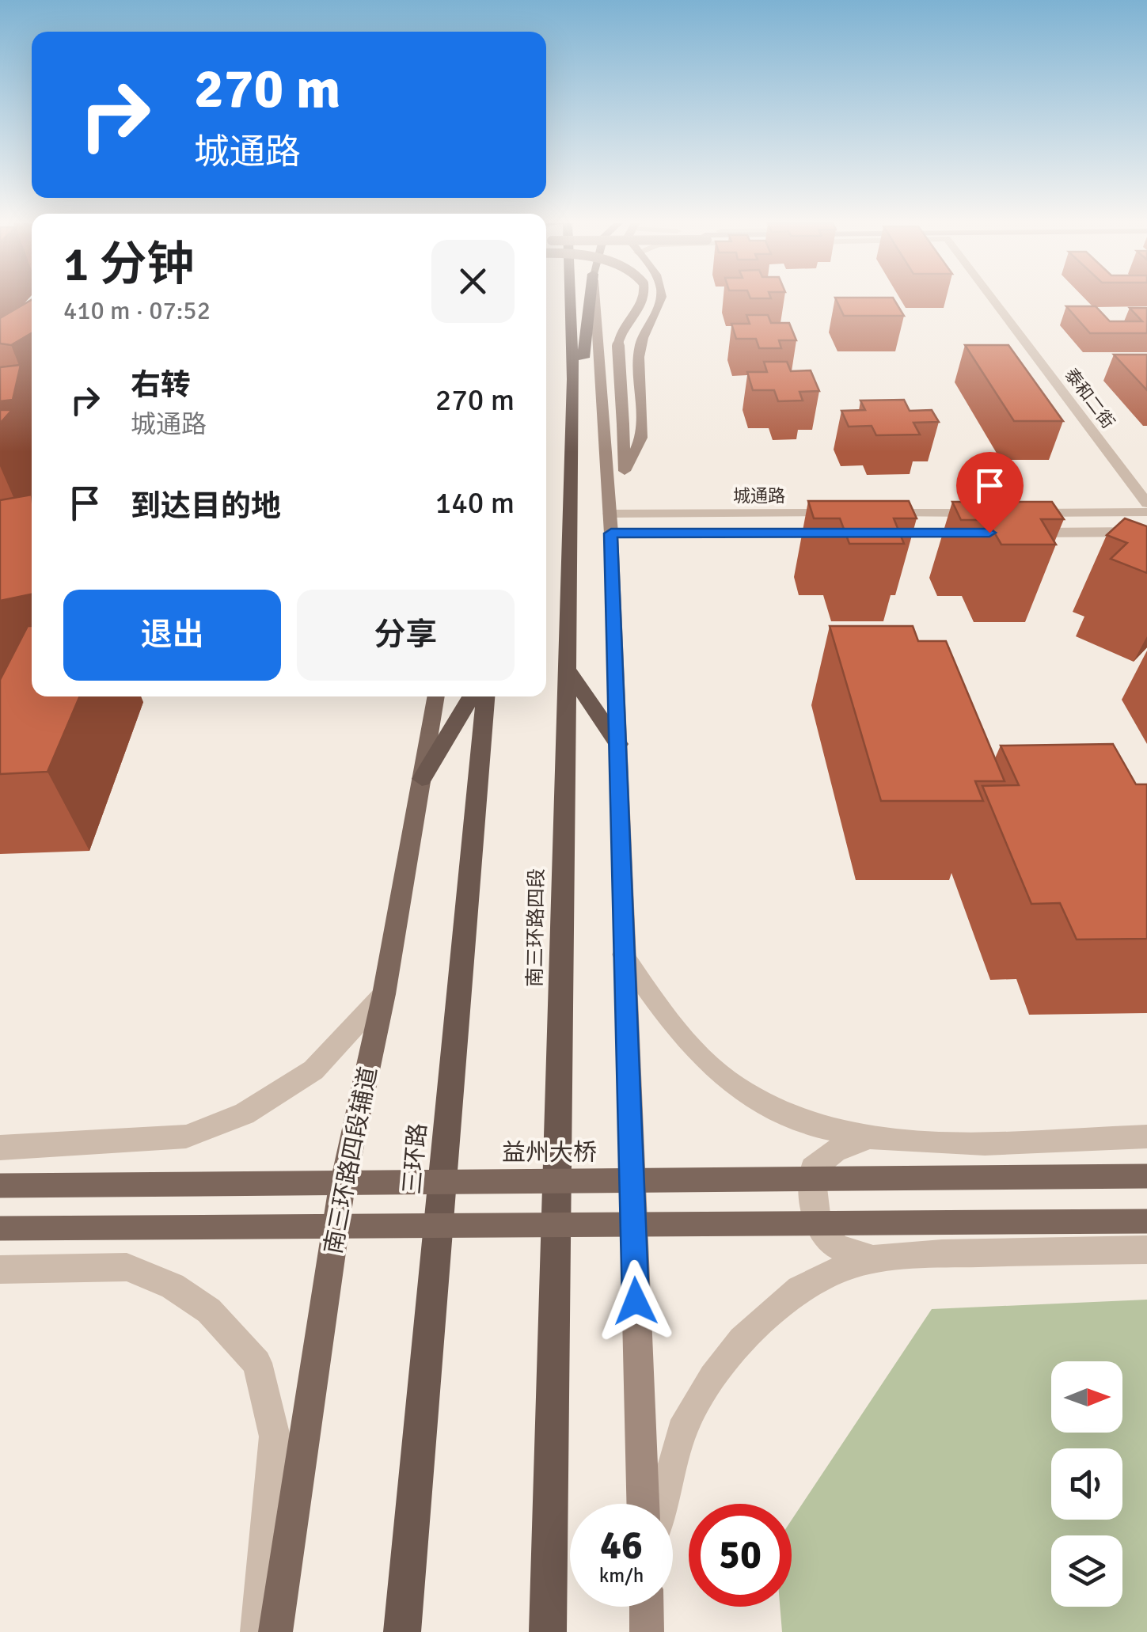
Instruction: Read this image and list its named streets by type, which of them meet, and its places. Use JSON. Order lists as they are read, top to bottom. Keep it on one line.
{"streets":{"highway":["南三环路四段","三环路"],"main road":["益州大桥","南三环路四段辅道"],"street":["泰和二街","城通路"]},"north":"right","page":{"turn":["270 m","城通路"],"heading":["1 分钟","410 m · 07:52"],"list":[{"name":"右转","note":"城通路","value":"270 m"},{"name":"到达目的地","value":"140 m"}],"buttons":["退出","分享"],"speed":"46 km/h","limit":"50"}}
